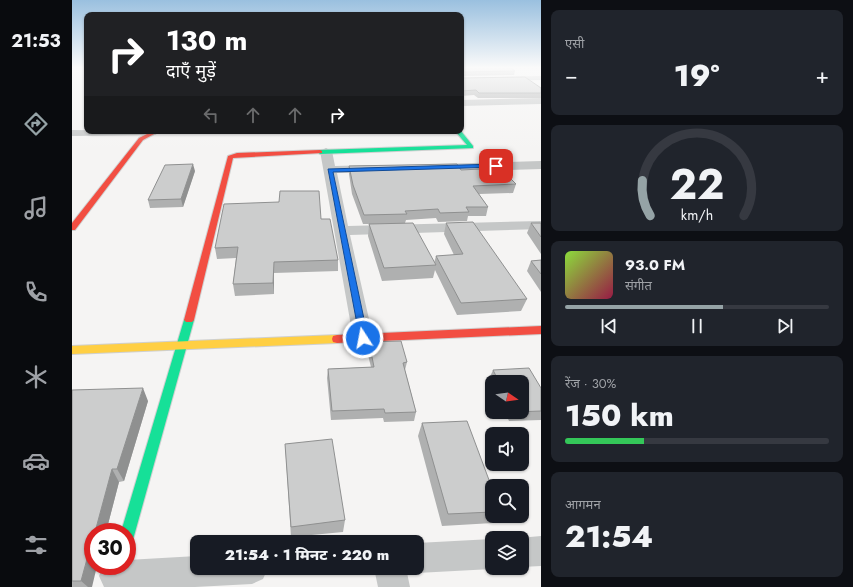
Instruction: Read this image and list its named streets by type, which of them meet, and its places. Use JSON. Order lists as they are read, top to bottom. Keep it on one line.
{"north":"right","page":{"tabs":"21:53","tile":["एसी",["रेंज · 30%","150 km"],["आगमन","21:54"]],"turn":["130 m","दाएँ मुड़ें"],"heat":["−","19°","+"],"song":["93.0 FM","संगीत"],"limit":"30","trip":"21:54 · 1 मिनट · 220 m","gauge":["22","km/h"]}}
